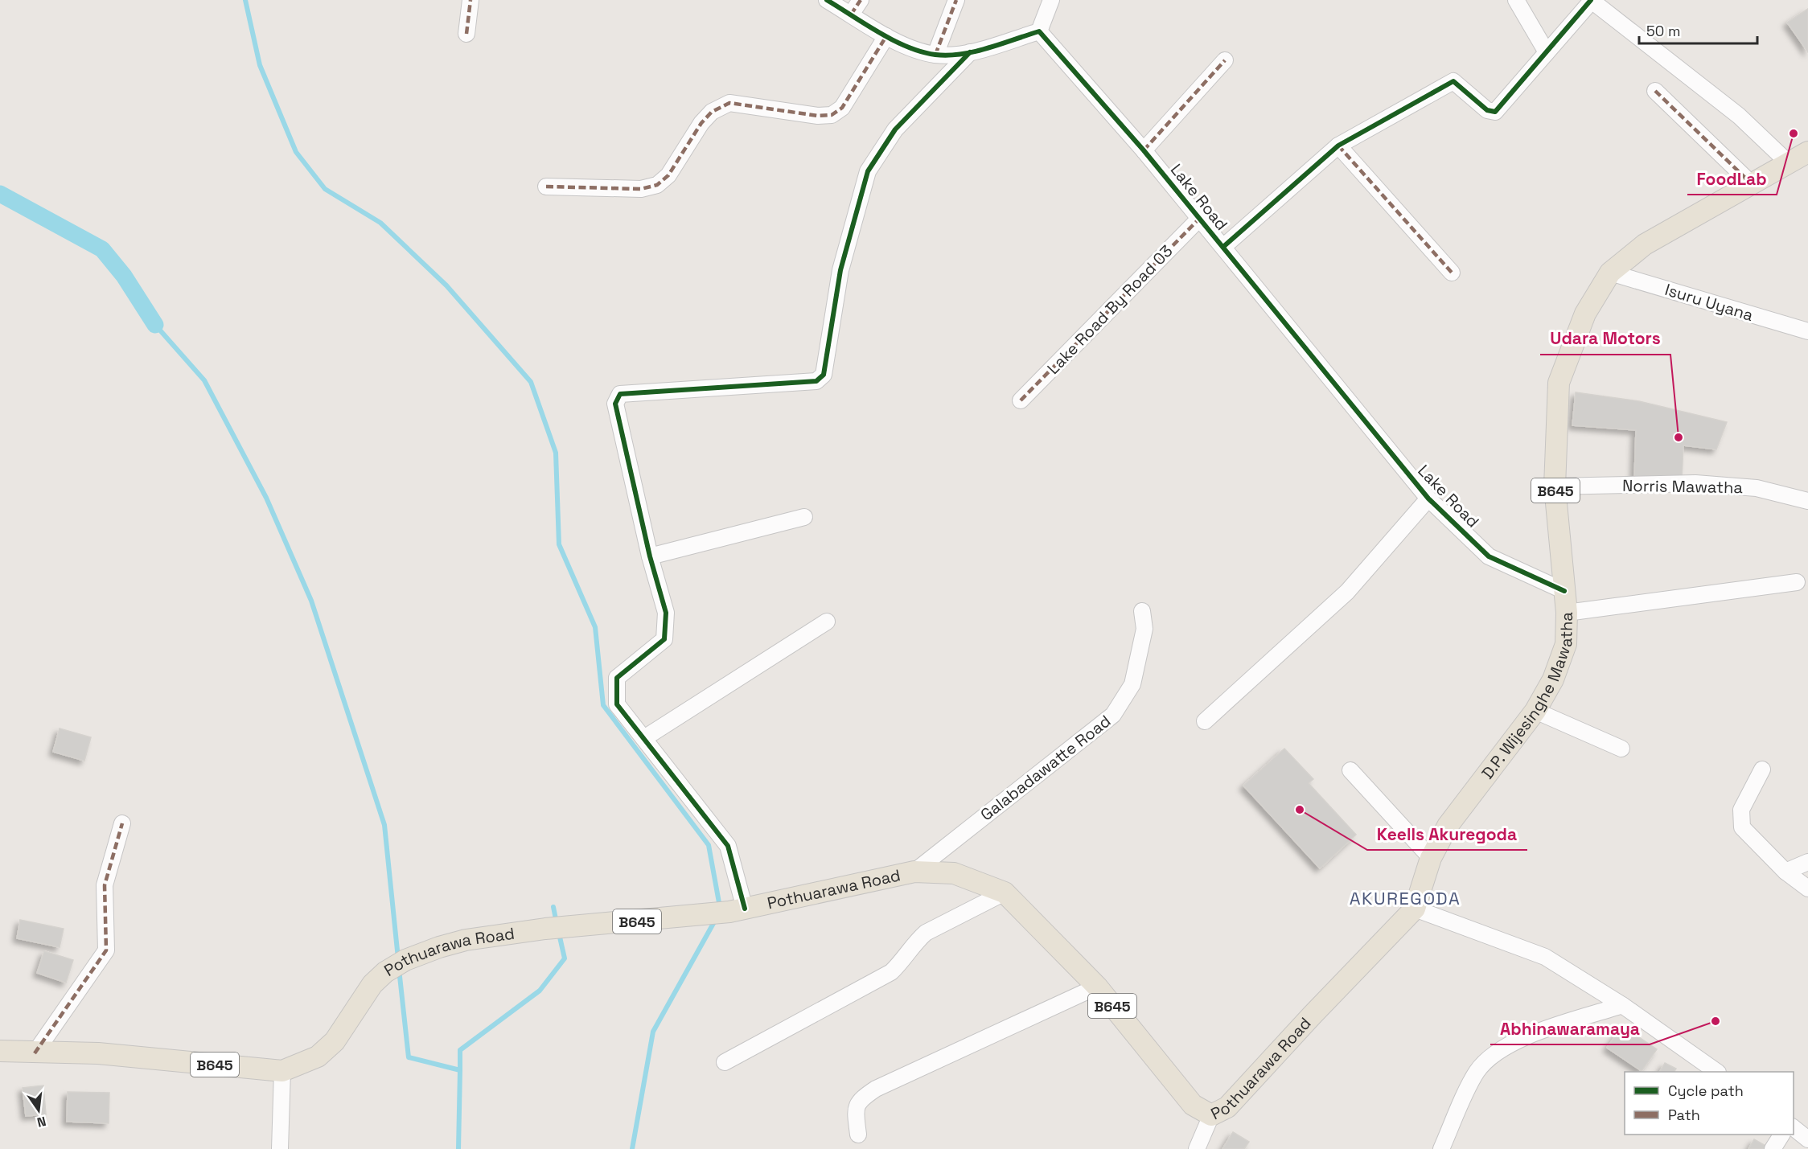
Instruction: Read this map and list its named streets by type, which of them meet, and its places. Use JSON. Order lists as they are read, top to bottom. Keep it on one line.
{"streets":{"main road":["B645","D.P. Wijesinghe Mawatha","Pothuarawa Road"],"street":["Lake Road","Isuru Uyana","Lake Road By Road 03","Norris Mawatha","Galabadawatte Road"]},"crossings":[["Lake Road","Lake Road By Road 03"],["Lake Road","D.P. Wijesinghe Mawatha"],["Isuru Uyana","D.P. Wijesinghe Mawatha"],["Norris Mawatha","D.P. Wijesinghe Mawatha"],["D.P. Wijesinghe Mawatha","Pothuarawa Road"],["Galabadawatte Road","Pothuarawa Road"]],"districts":["AKUREGODA"],"places":["FoodLab","Udara Motors","Keells Akuregoda","Abhinawaramaya"],"legend":["Cycle path","Path"],"scale_bar":"50 m","north":"bottom"}
